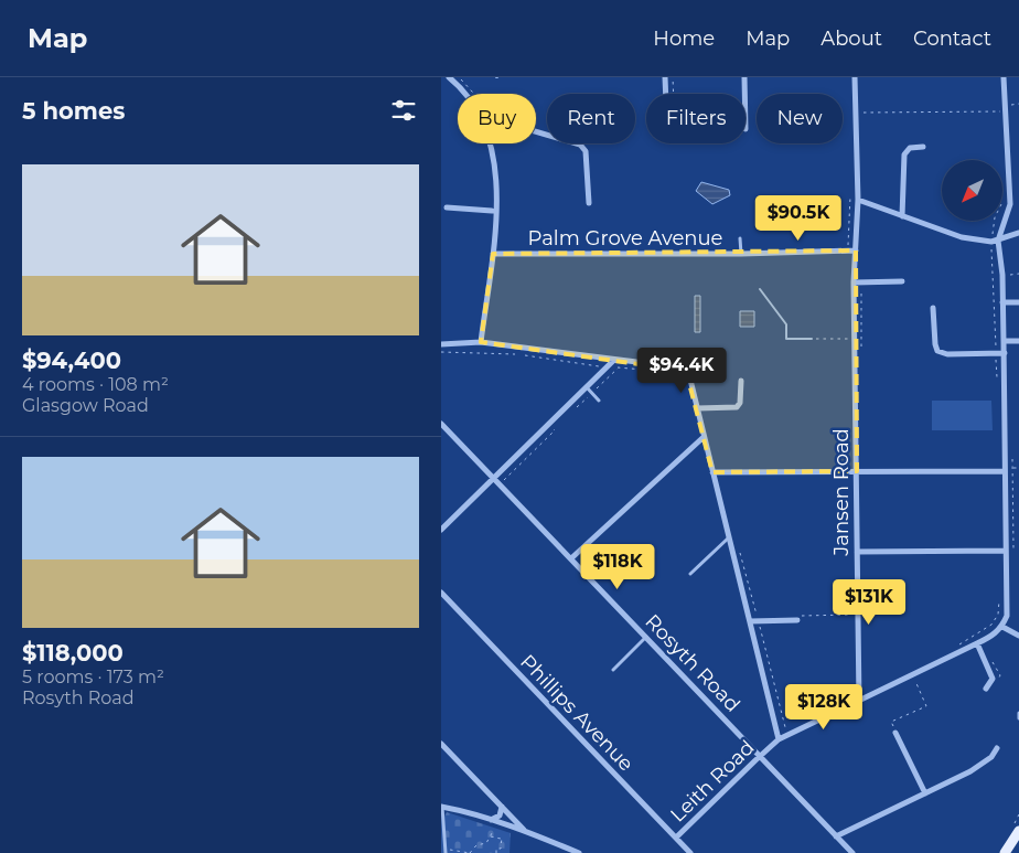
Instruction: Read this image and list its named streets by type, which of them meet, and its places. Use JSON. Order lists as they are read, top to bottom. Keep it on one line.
{"streets":{"street":["Palm Grove Avenue","Jansen Road","Rosyth Road","Phillips Avenue","Leith Road"]},"crossings":[["Palm Grove Avenue","Jansen Road"],["Jansen Road","Leith Road"],["Rosyth Road","Leith Road"],["Phillips Avenue","Leith Road"]],"north":"bottom left","page":{"header":"Map","nav":["Home","Map","About","Contact"],"heading":"5 homes","chip":["Buy","Rent","Filters","New"],"list":[{"name":"$94,400","note":"4 rooms · 108 m² · Glasgow Road"},{"name":"$118,000","note":"5 rooms · 173 m² · Rosyth Road"}],"price":["$90.5K","$94.4K","$118K","$131K","$128K"]}}
